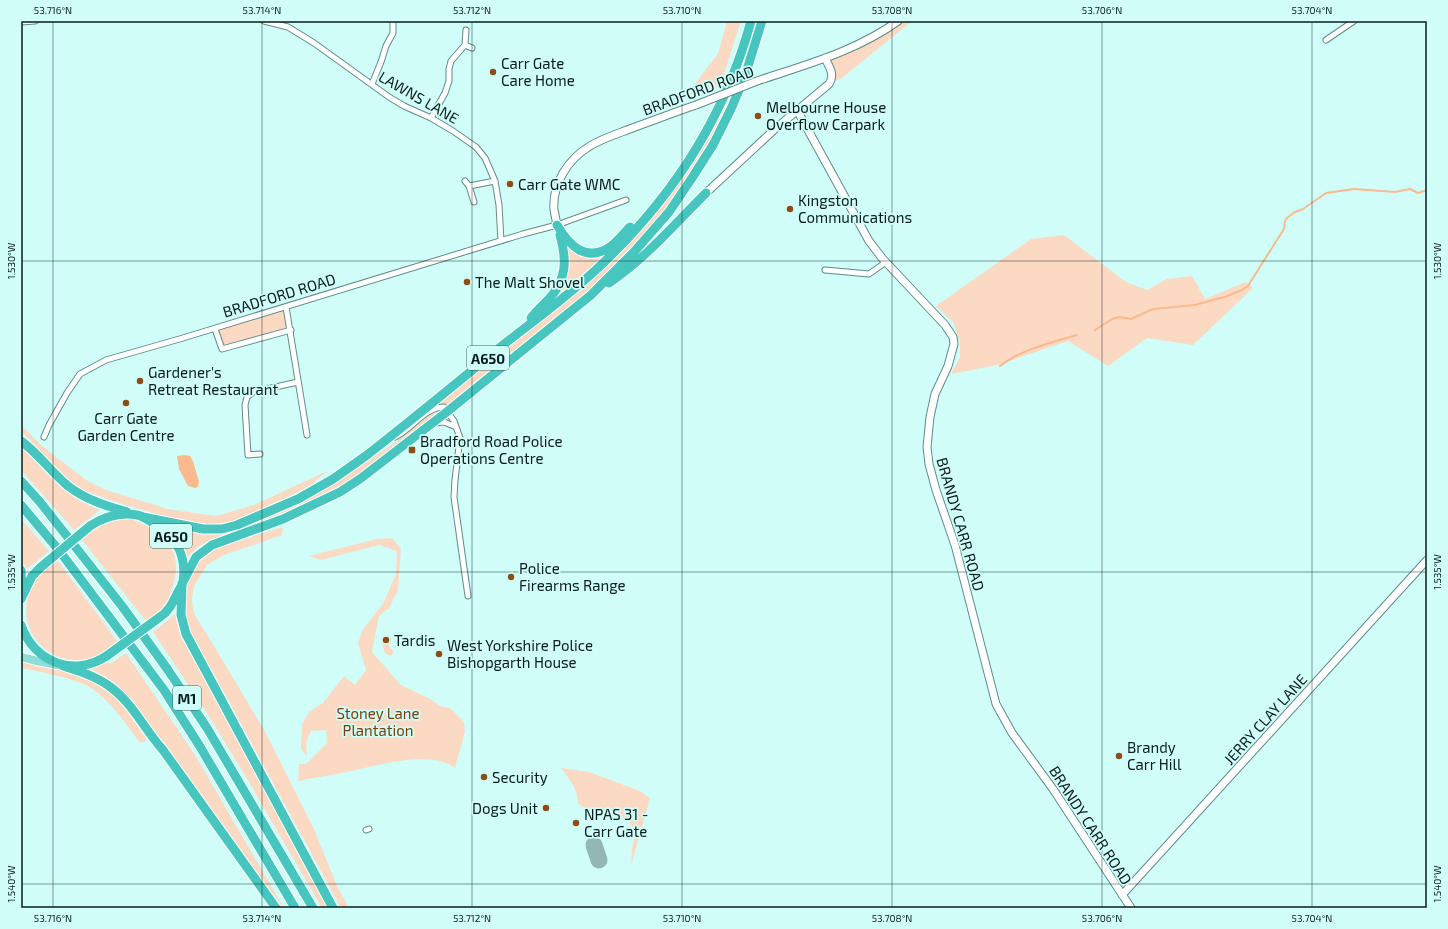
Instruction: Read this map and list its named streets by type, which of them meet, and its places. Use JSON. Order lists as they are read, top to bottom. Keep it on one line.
{"streets":{"highway":["A650","M1"],"street":["BRADFORD ROAD","LAWNS LANE","BRANDY CARR ROAD","JERRY CLAY LANE"]},"crossings":[["BRADFORD ROAD","LAWNS LANE"],["BRANDY CARR ROAD","JERRY CLAY LANE"]],"parks":["Stoney Lane Plantation"],"places":{"other":["Carr Gate Care Home","Melbourne House Overflow Carpark","Carr Gate WMC","Kingston Communications","The Malt Shovel","Gardener's Retreat Restaurant","Carr Gate Garden Centre","Police Firearms Range","Tardis","West Yorkshire Police Bishopgarth House","Brandy Carr Hill","Security","Dogs Unit","NPAS 31 - Carr Gate"],"transit":["Bradford Road Police Operations Centre"]},"coordinates":["53.716°N","53.714°N","53.712°N","53.710°N","53.708°N","53.706°N","53.704°N","1.530°W","1.535°W","1.540°W"]}
